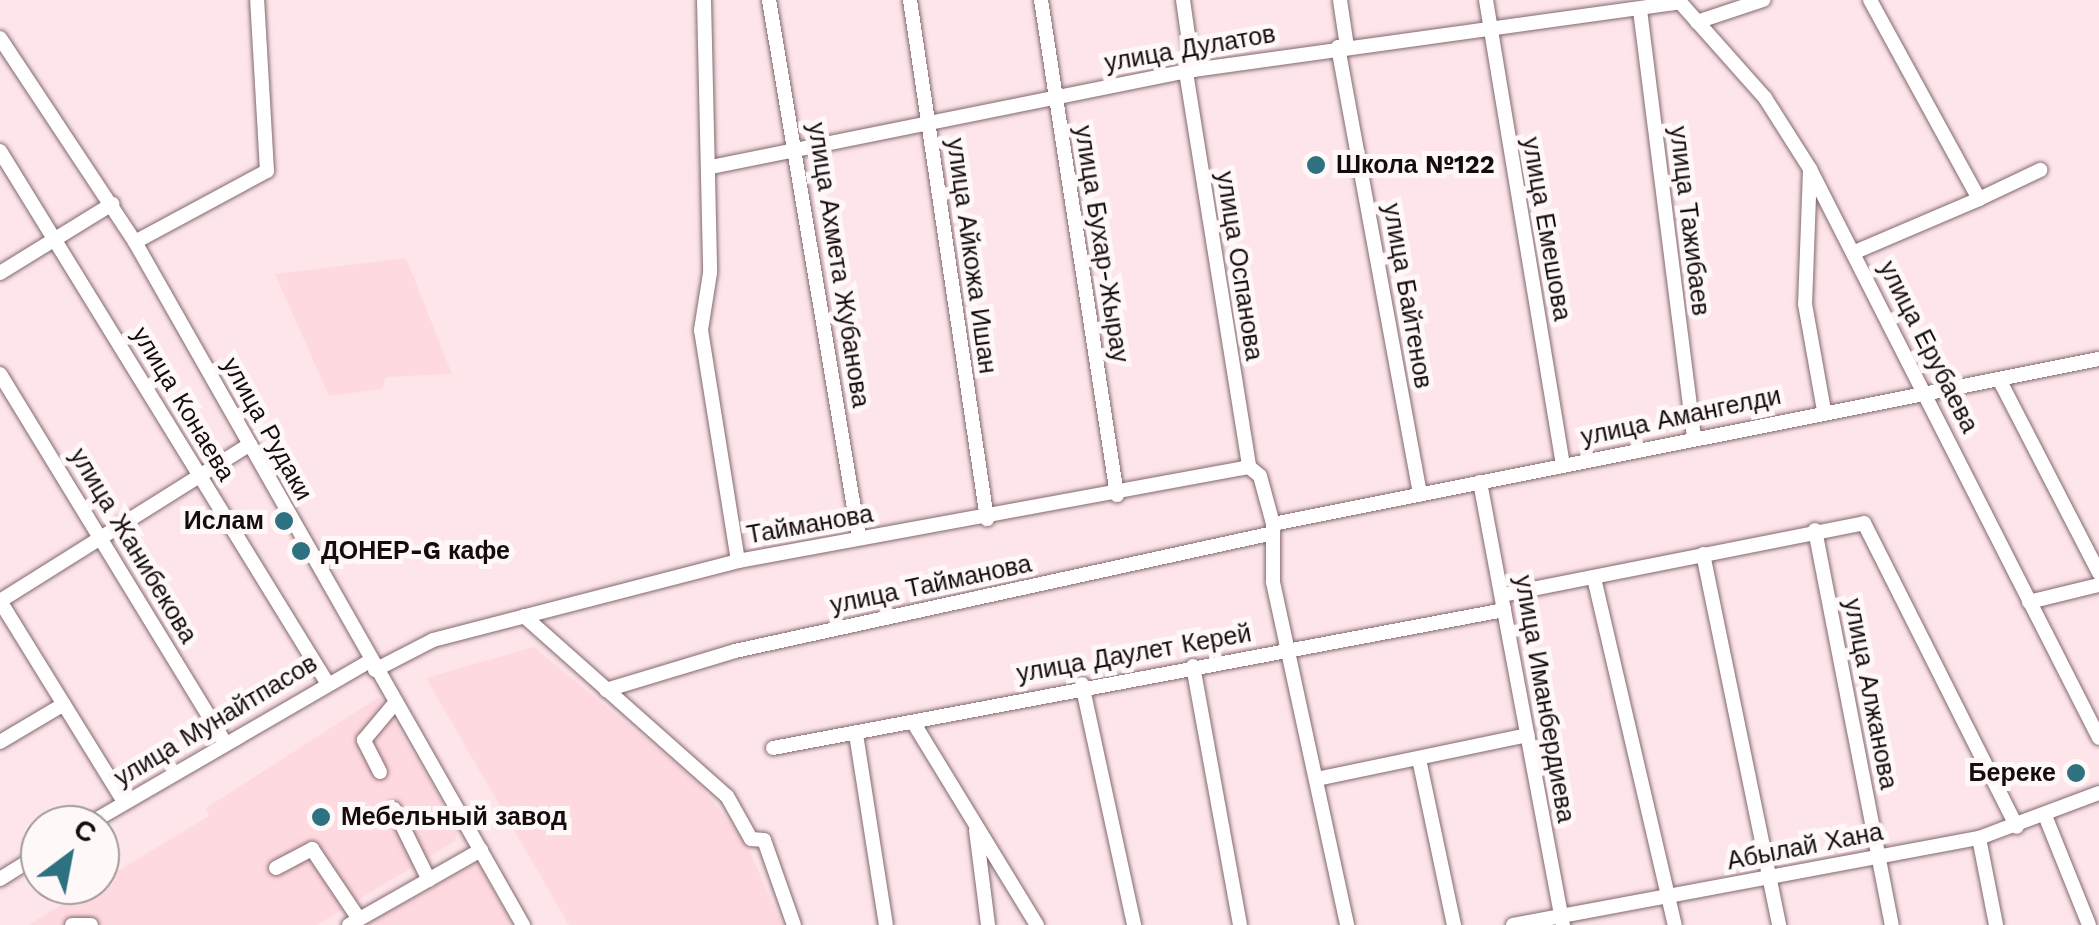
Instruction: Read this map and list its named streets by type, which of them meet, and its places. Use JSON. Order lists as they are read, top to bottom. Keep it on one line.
{"streets":{"street":["улица Дулатов","улица Тажибаев","улица Емешова","улица Бухар-Жырау","улица Айкожа Ишан","улица Ахмета Жубанова","улица Оспанова","улица Байтенов","улица Ерубаева","улица Конаева","улица Амангелди","улица Рудаки","Тайманова","улица Жанибекова","улица Тайманова","улица Даулет Керей","улица Алжанова","улица Иманбердиева","улица Мунайтпасов","Абылай Хана"]},"crossings":[["улица Дулатов","улица Тажибаев"],["улица Дулатов","улица Емешова"],["улица Дулатов","улица Бухар-Жырау"],["улица Дулатов","улица Айкожа Ишан"],["улица Дулатов","улица Ахмета Жубанова"],["улица Дулатов","улица Оспанова"],["улица Дулатов","улица Байтенов"],["улица Дулатов","улица Ерубаева"],["улица Тажибаев","улица Амангелди"],["улица Емешова","улица Амангелди"],["улица Бухар-Жырау","Тайманова"],["улица Айкожа Ишан","Тайманова"],["улица Ахмета Жубанова","Тайманова"],["улица Оспанова","улица Амангелди"],["улица Оспанова","Тайманова"],["улица Оспанова","улица Тайманова"],["улица Байтенов","улица Амангелди"],["улица Ерубаева","улица Амангелди"],["улица Конаева","улица Мунайтпасов"],["улица Амангелди","улица Тайманова"],["улица Амангелди","улица Иманбердиева"],["улица Рудаки","Тайманова"],["улица Рудаки","улица Мунайтпасов"],["Тайманова","улица Мунайтпасов"],["улица Жанибекова","улица Мунайтпасов"],["улица Даулет Керей","улица Алжанова"],["улица Даулет Керей","улица Иманбердиева"],["улица Даулет Керей","Абылай Хана"],["улица Алжанова","Абылай Хана"],["улица Иманбердиева","Абылай Хана"]],"places":["Школа №122","Ислам","ДОНЕР-G кафе","Береке","Мебельный завод"],"north":"top right"}
